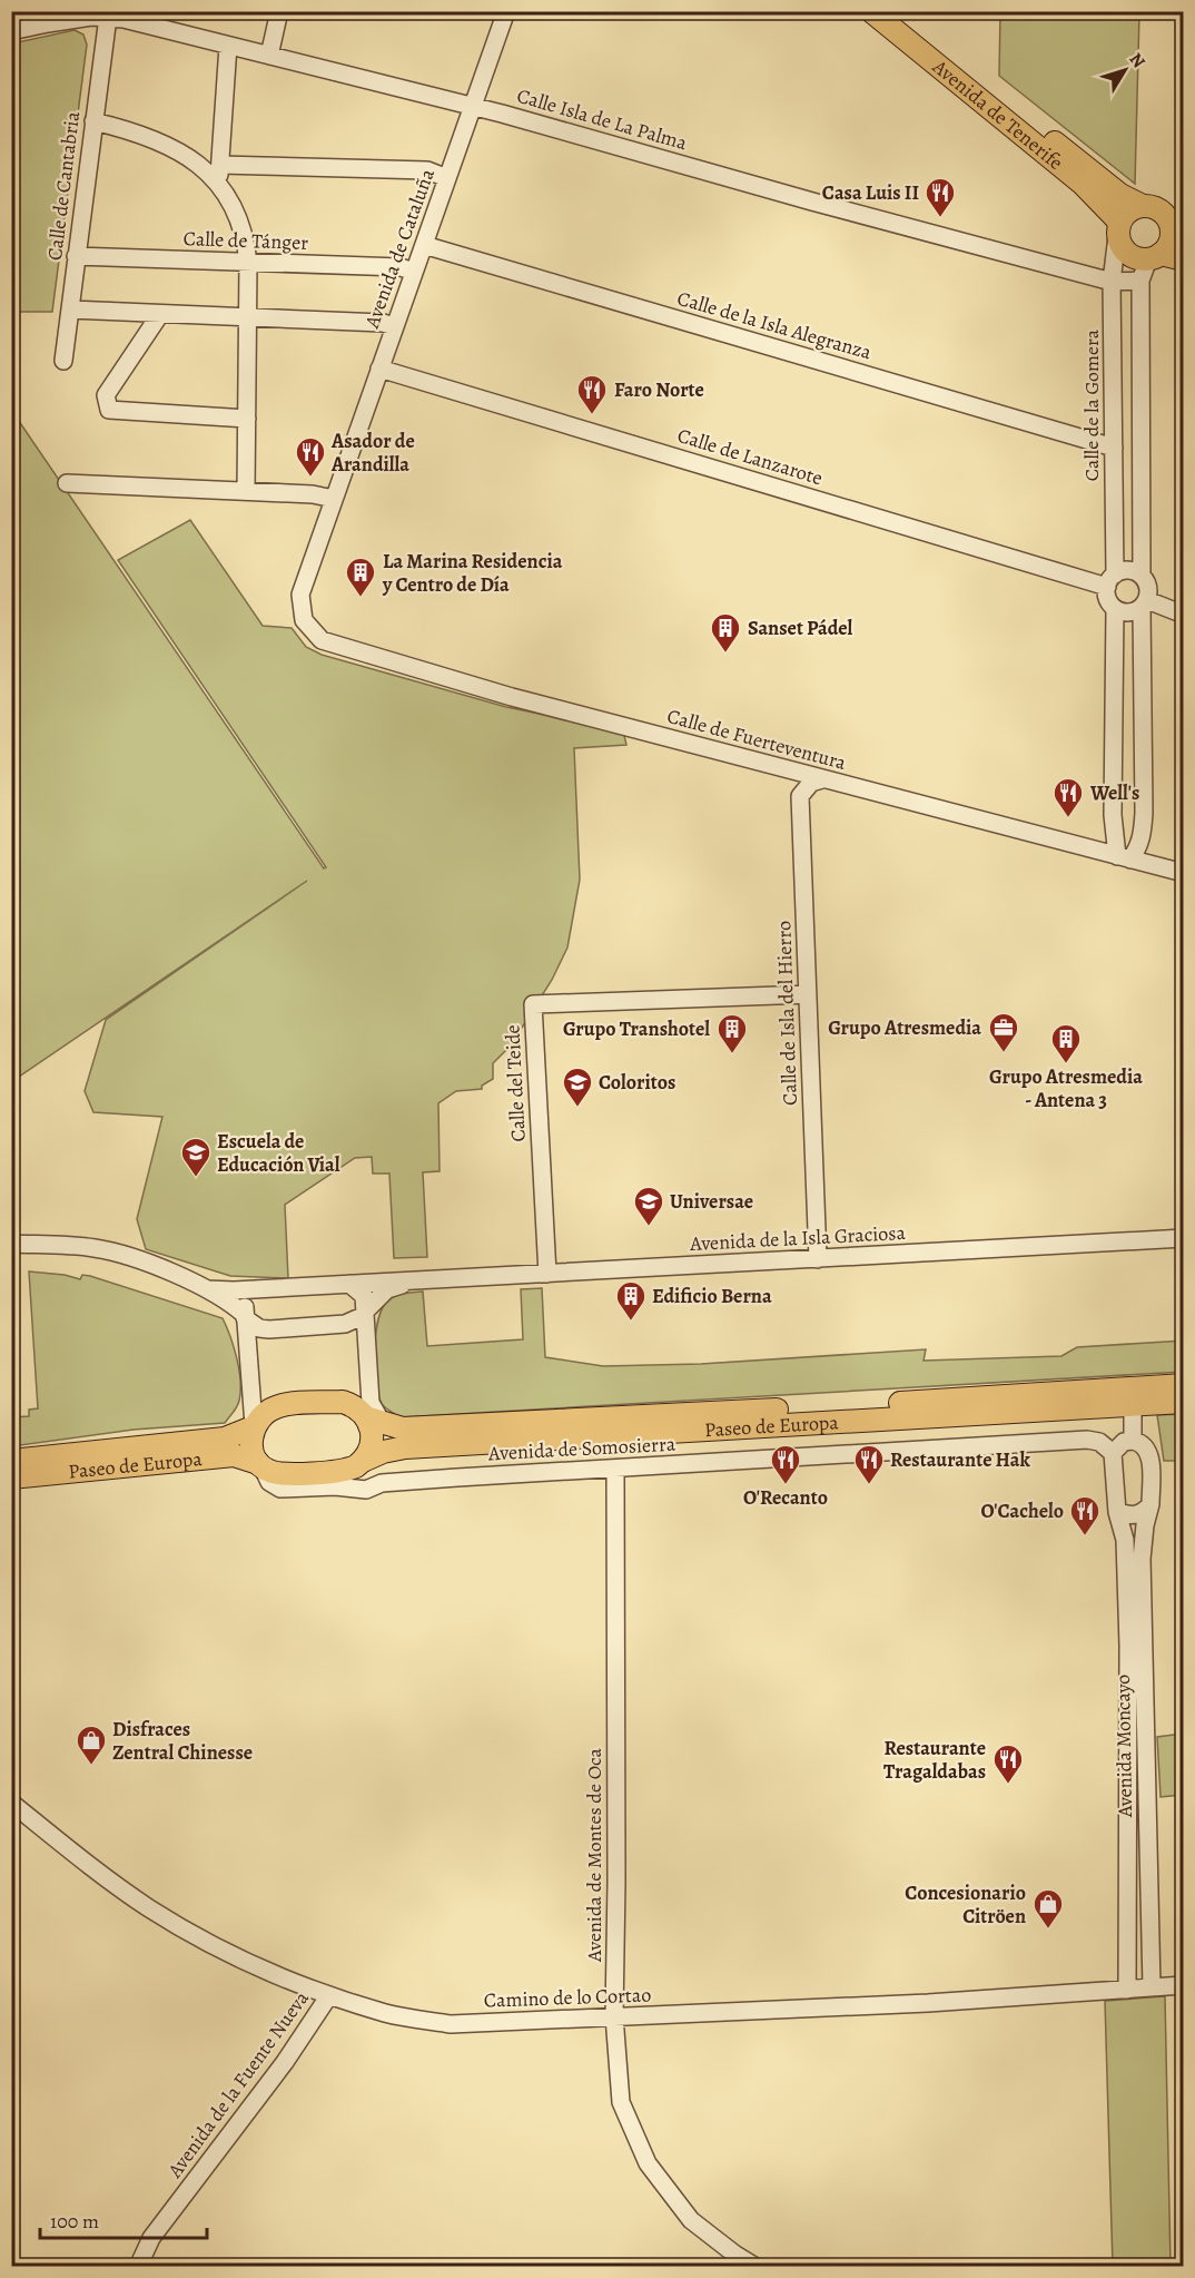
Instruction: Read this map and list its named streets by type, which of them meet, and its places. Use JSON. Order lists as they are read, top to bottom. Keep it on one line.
{"streets":{"main road":["Avenida de Tenerife","Paseo de Europa"],"street":["Calle Isla de La Palma","Calle de Cantabria","Calle de Tánger","Avenida de Cataluña","Calle de la Isla Alegranza","Calle de la Gomera","Calle de Lanzarote","Calle de Fuerteventura","Calle de Isla del Hierro","Calle del Teide","Avenida de la Isla Graciosa","Avenida de Somosierra","Avenida Moncayo","Avenida de Montes de Oca","Camino de lo Cortao","Avenida de la Fuente Nueva"]},"crossings":[["Avenida de Tenerife","Calle de la Gomera"],["Calle Isla de La Palma","Calle de Cantabria"],["Calle Isla de La Palma","Avenida de Cataluña"],["Calle Isla de La Palma","Calle de la Gomera"],["Calle de Cantabria","Calle de Tánger"],["Calle de Tánger","Avenida de Cataluña"],["Avenida de Cataluña","Calle de la Isla Alegranza"],["Avenida de Cataluña","Calle de Lanzarote"],["Avenida de Cataluña","Calle de Fuerteventura"],["Calle de la Isla Alegranza","Calle de la Gomera"],["Calle de la Gomera","Calle de Lanzarote"],["Calle de Fuerteventura","Calle de Isla del Hierro"],["Calle de Isla del Hierro","Calle del Teide"],["Calle de Isla del Hierro","Avenida de la Isla Graciosa"],["Calle del Teide","Avenida de la Isla Graciosa"],["Paseo de Europa","Avenida de Somosierra"],["Avenida de Somosierra","Avenida Moncayo"],["Avenida de Somosierra","Avenida de Montes de Oca"],["Avenida Moncayo","Camino de lo Cortao"],["Avenida de Montes de Oca","Camino de lo Cortao"],["Camino de lo Cortao","Avenida de la Fuente Nueva"]],"places":{"restaurant":["Casa Luis II","Faro Norte","Asador de Arandilla","Well's","O'Recanto","Restaurante Hak","O'Cachelo","Restaurante Tragaldabas"],"building":["La Marina Residencia y Centro de Día","Sanset Pádel","Grupo Transhotel","Grupo Atresmedia - Antena 3","Edificio Berna"],"office":["Grupo Atresmedia"],"school or university":["Coloritos","Escuela de Educación Vial","Universae"],"shop":["Disfraces Zentral Chinesse","Concesionario Citröen"]},"scale_bar":"100 m","north":"top right"}
